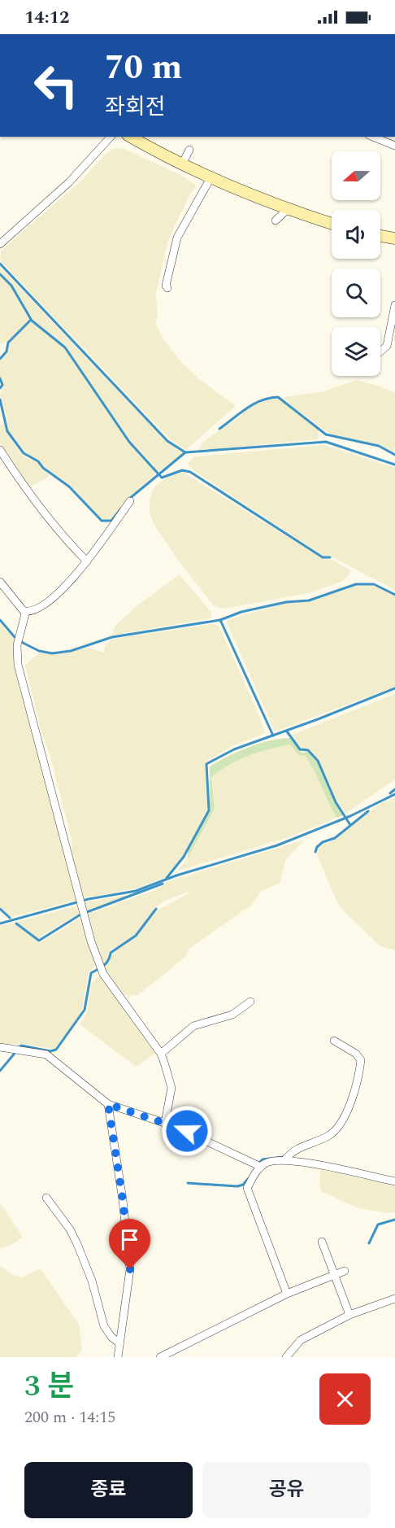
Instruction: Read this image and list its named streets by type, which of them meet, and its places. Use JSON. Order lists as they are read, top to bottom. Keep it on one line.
{"north":"left","page":{"status":"14:12","turn":["70 m","좌회전"],"heading":["3 분","200 m · 14:15"],"buttons":["종료","공유"]}}
